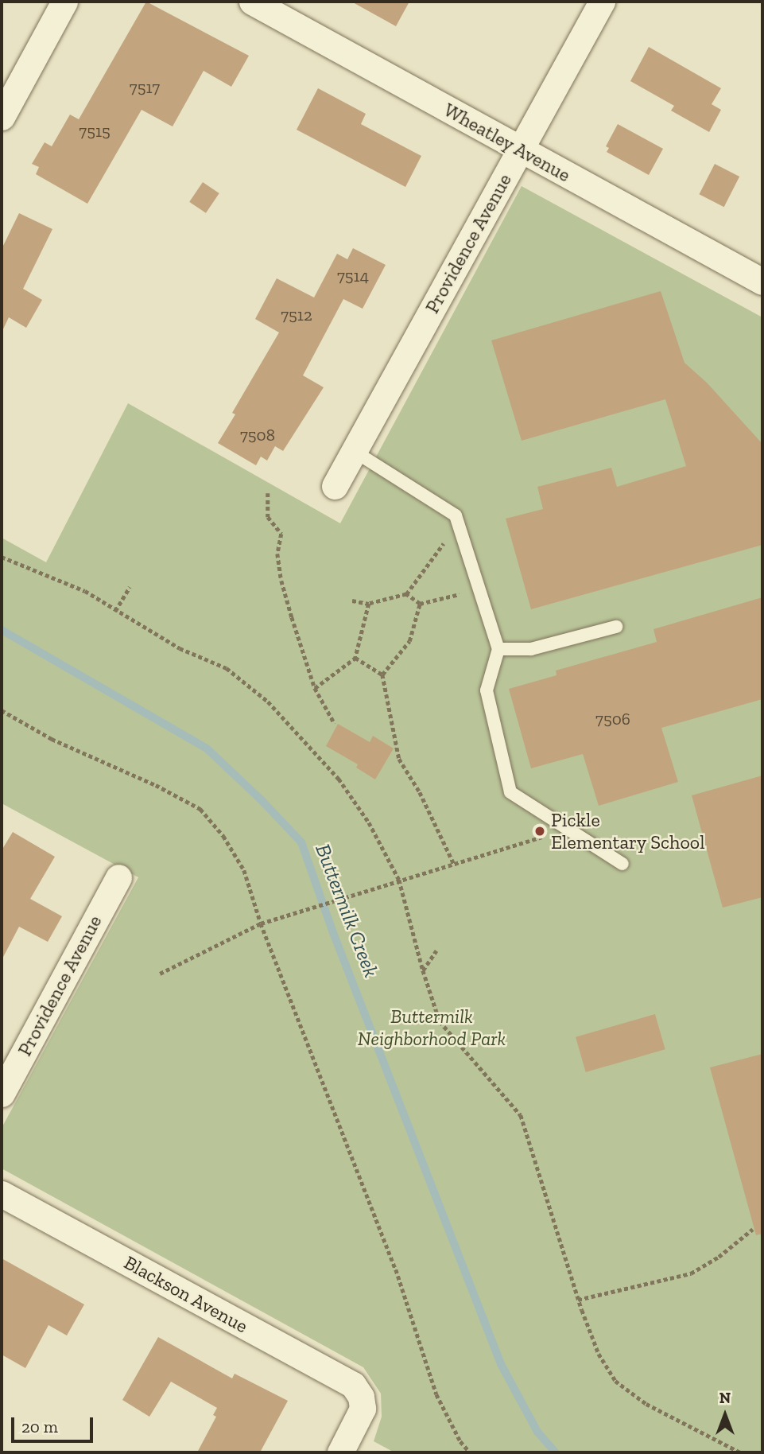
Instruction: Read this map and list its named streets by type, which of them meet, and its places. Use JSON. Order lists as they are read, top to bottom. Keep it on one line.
{"streets":{"street":["Wheatley Avenue","Providence Avenue","Blackson Avenue"]},"crossings":[["Wheatley Avenue","Providence Avenue"]],"water":["Buttermilk Creek"],"parks":["Buttermilk Neighborhood Park"],"places":["Pickle Elementary School"],"house_numbers":["7517","7515","7514","7512","7508","7506"],"scale_bar":"20 m","north":"top"}
